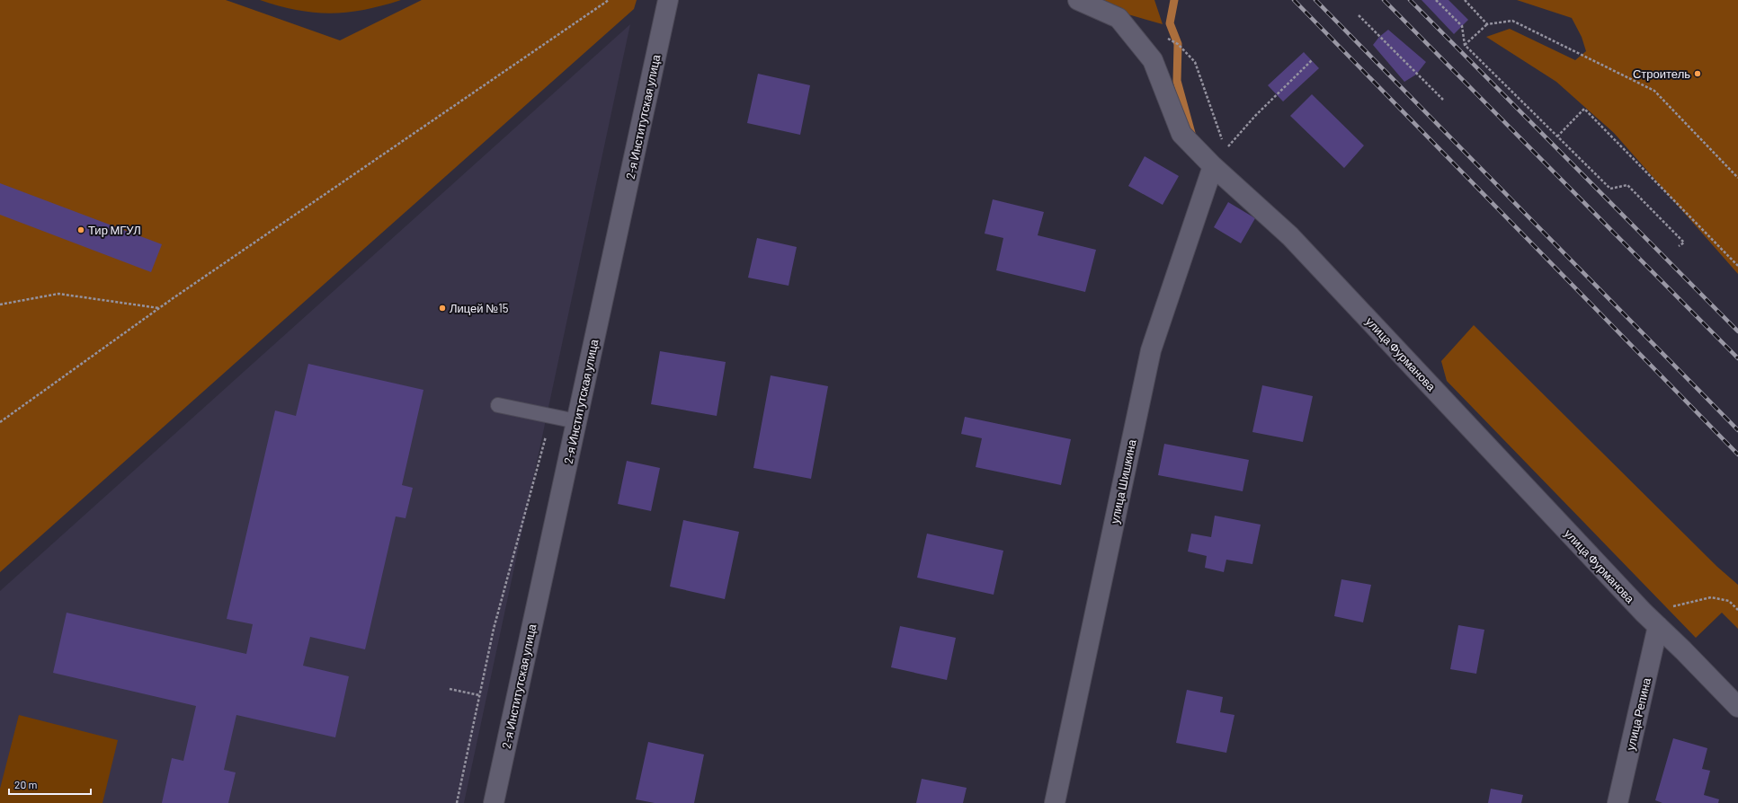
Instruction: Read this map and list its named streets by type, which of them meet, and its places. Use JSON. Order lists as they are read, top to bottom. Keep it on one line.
{"streets":{"street":["2-я Институтская улица","улица Фурманова","улица Шишкина","улица Репина"]},"crossings":[["улица Фурманова","улица Шишкина"],["улица Фурманова","улица Репина"]],"places":["Строитель","Тир МГУЛ","Лицей №15"],"scale_bar":"20 m"}
